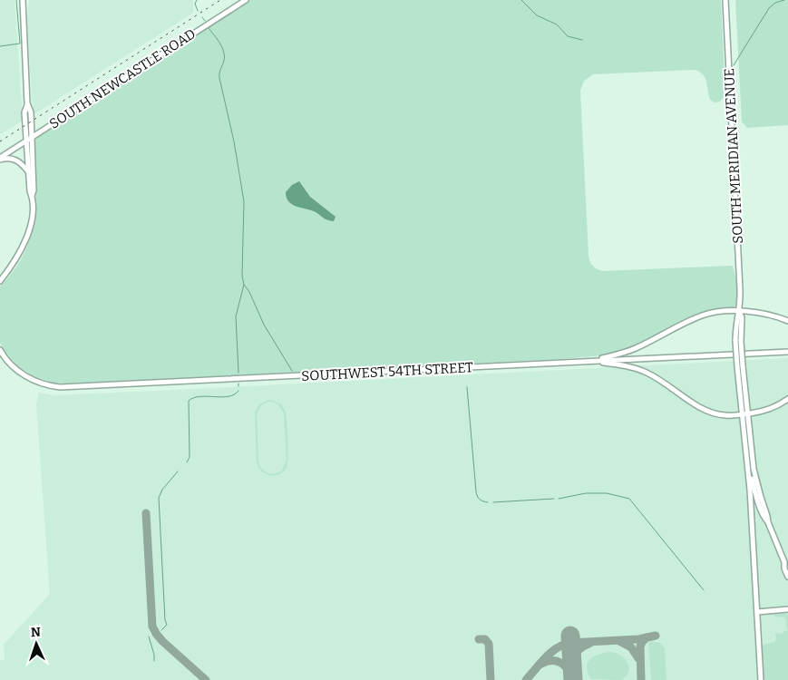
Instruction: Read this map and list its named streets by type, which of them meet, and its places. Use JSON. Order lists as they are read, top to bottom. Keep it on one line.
{"streets":{"main road":["SOUTH NEWCASTLE ROAD","SOUTH MERIDIAN AVENUE","SOUTHWEST 54TH STREET"]},"north":"top"}
